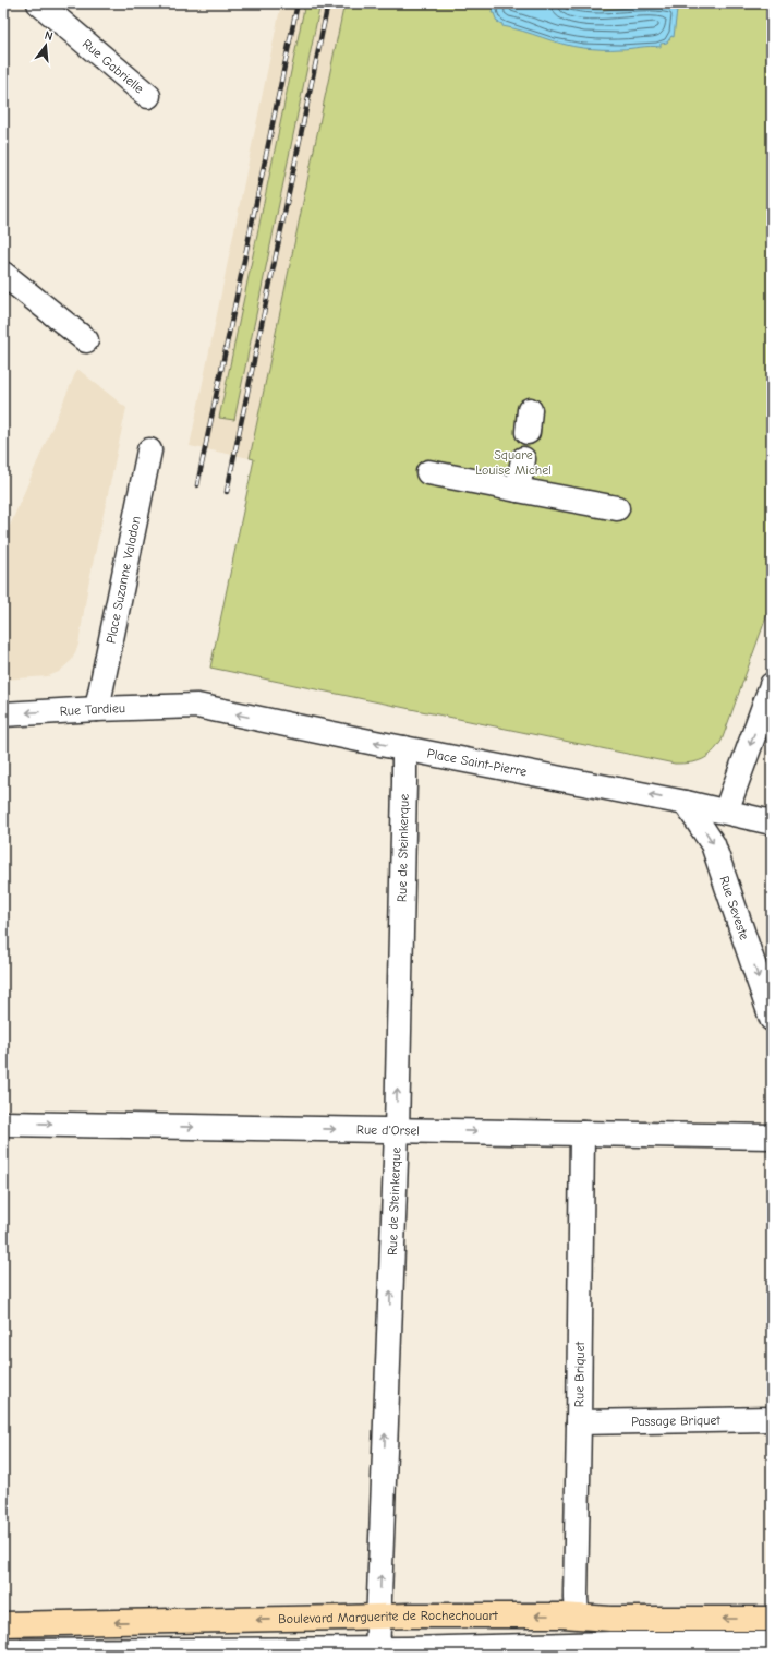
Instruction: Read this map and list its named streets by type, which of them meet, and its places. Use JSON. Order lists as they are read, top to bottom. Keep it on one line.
{"streets":{"main road":["Boulevard Marguerite de Rochechouart"],"street":["Rue Gabrielle","Place Suzanne Valadon","Rue Tardieu","Place Saint-Pierre","Rue de Steinkerque","Rue Seveste","Rue d'Orsel","Rue Briquet","Passage Briquet"]},"crossings":[["Place Suzanne Valadon","Rue Tardieu"],["Rue Tardieu","Place Saint-Pierre"],["Place Saint-Pierre","Rue de Steinkerque"],["Place Saint-Pierre","Rue Seveste"],["Rue de Steinkerque","Rue d'Orsel"],["Rue de Steinkerque","Boulevard Marguerite de Rochechouart"],["Rue d'Orsel","Rue Briquet"],["Rue Briquet","Passage Briquet"],["Rue Briquet","Boulevard Marguerite de Rochechouart"]],"one_way":["Rue Tardieu","Place Saint-Pierre","Rue de Steinkerque","Rue Seveste","Rue d'Orsel","Boulevard Marguerite de Rochechouart"],"parks":["Square Louise Michel"],"north":"top"}
